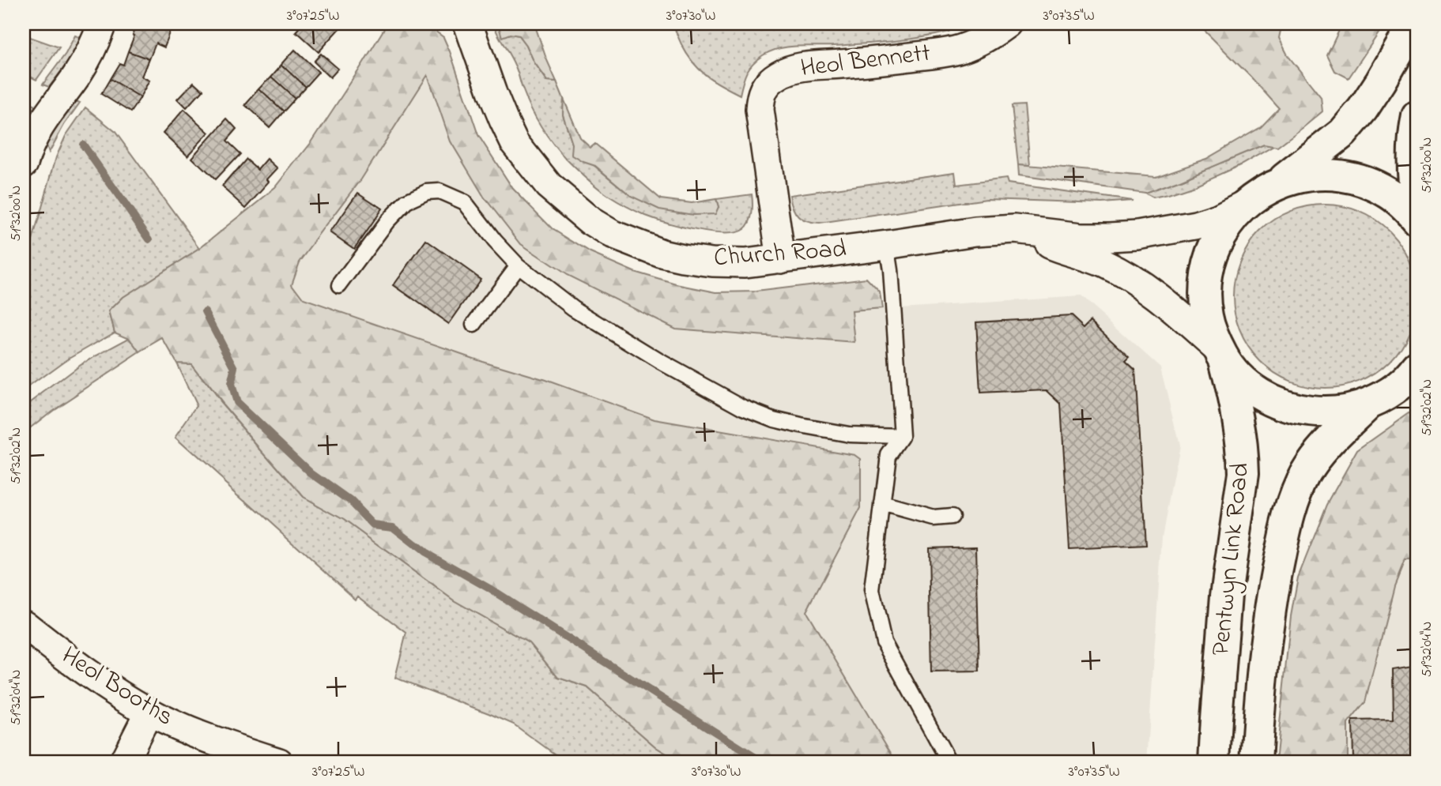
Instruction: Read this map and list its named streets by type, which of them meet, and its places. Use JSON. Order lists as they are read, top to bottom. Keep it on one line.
{"streets":{"main road":["Pentwyn Link Road"],"street":["Heol Bennett","Church Road","Heol Booths"]},"crossings":[["Heol Bennett","Church Road"],["Church Road","Pentwyn Link Road"]],"coordinates":["3°07'25\"W","3°07'30\"W","3°07'35\"W","51°32'00\"N","51°32'02\"N","51°32'04\"N"]}
